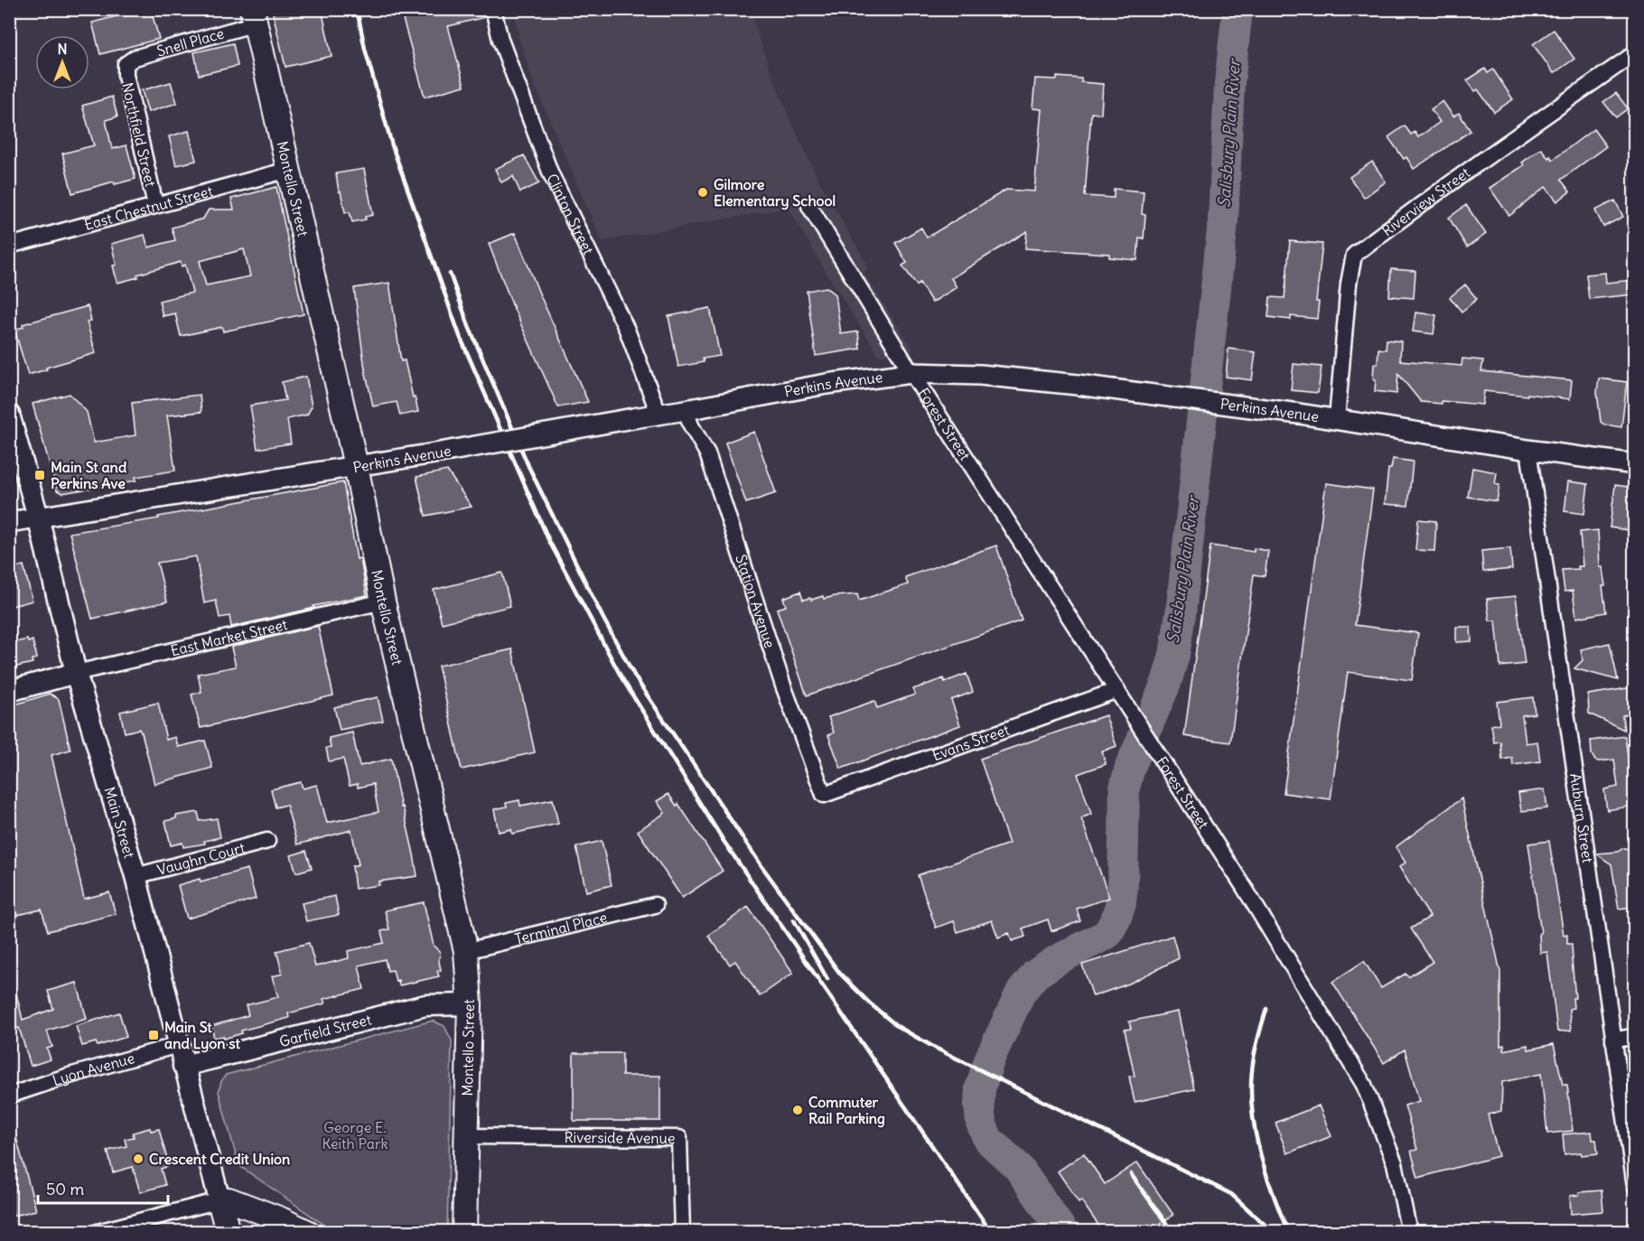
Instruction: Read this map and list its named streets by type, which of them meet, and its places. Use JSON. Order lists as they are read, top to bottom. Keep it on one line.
{"streets":{"main road":["Montello Street","Main Street","Garfield Street"],"street":["Snell Place","Northfield Street","Riverview Street","East Chestnut Street","Clinton Street","Perkins Avenue","Forest Street","Station Avenue","East Market Street","Evans Street","Auburn Street","Vaughn Court","Terminal Place","Lyon Avenue","Riverside Avenue"]},"crossings":[["Snell Place","Northfield Street"],["Snell Place","Montello Street"],["Northfield Street","East Chestnut Street"],["Montello Street","East Chestnut Street"],["Montello Street","Perkins Avenue"],["Montello Street","East Market Street"],["Montello Street","Terminal Place"],["Montello Street","Garfield Street"],["Montello Street","Riverside Avenue"],["Riverview Street","Perkins Avenue"],["Clinton Street","Perkins Avenue"],["Perkins Avenue","Forest Street"],["Perkins Avenue","Station Avenue"],["Perkins Avenue","Auburn Street"],["Perkins Avenue","Main Street"],["Forest Street","Evans Street"],["Station Avenue","Evans Street"],["East Market Street","Main Street"],["Main Street","Vaughn Court"],["Main Street","Garfield Street"],["Main Street","Lyon Avenue"]],"water":["Salisbury Plain River"],"parks":["George E. Keith Park"],"places":{"other":["Gilmore Elementary School","Commuter Rail Parking","Crescent Credit Union"],"transit":["Main St and Perkins Ave","Main St and Lyon st"]},"scale_bar":"50 m","north":"top"}
